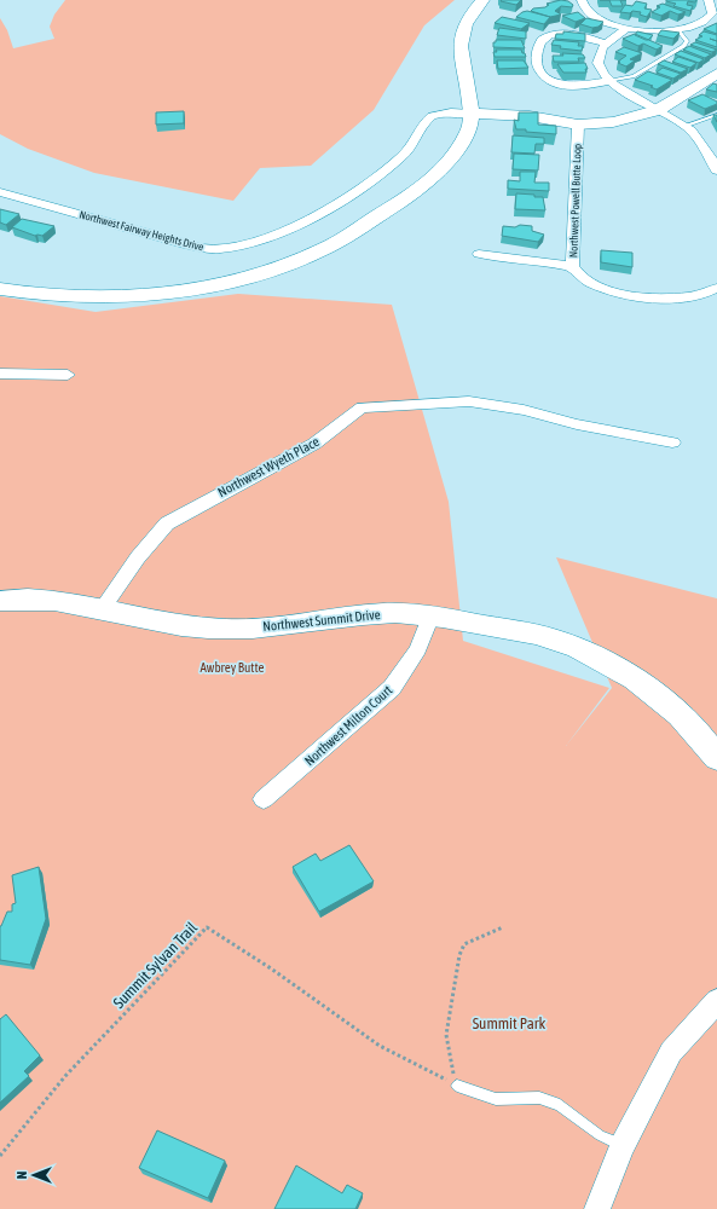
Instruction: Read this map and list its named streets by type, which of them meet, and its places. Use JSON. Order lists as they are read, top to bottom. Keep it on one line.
{"streets":{"main road":["Northwest Summit Drive"],"street":["Northwest Powell Butte Loop","Northwest Fairway Heights Drive","Northwest Wyeth Place","Northwest Milton Court"],"path":["Summit Sylvan Trail"]},"crossings":[["Northwest Wyeth Place","Northwest Summit Drive"],["Northwest Summit Drive","Northwest Milton Court"]],"parks":["Awbrey Butte","Summit Park"],"north":"left"}
